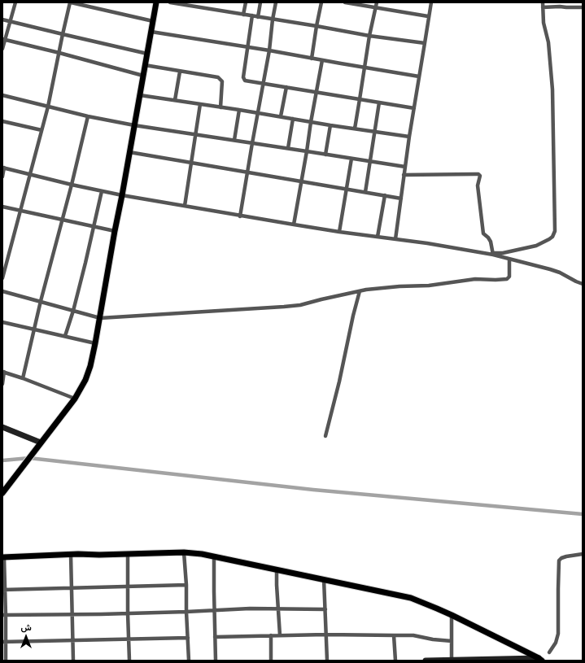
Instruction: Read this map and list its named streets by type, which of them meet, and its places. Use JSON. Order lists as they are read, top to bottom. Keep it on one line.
{"north":"top"}
